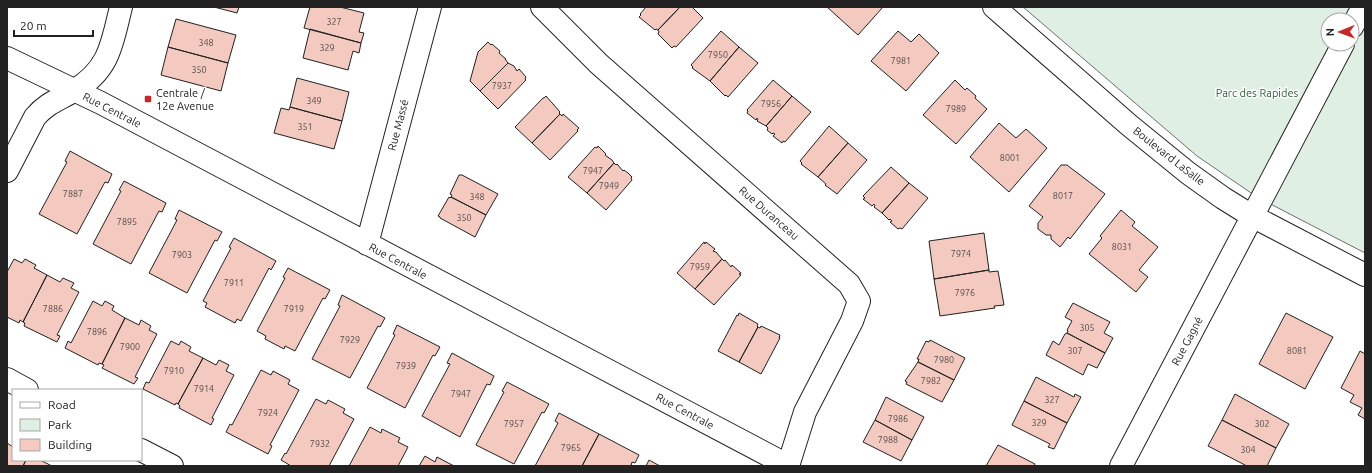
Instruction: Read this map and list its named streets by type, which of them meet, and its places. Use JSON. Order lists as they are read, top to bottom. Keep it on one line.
{"streets":{"street":["Rue Centrale","Rue Massé","Boulevard LaSalle","Rue Duranceau","Rue Gagné"]},"crossings":[["Rue Centrale","Rue Massé"],["Rue Centrale","Rue Duranceau"],["Boulevard LaSalle","Rue Gagné"]],"parks":["Parc des Rapides"],"places":{"transit":["Centrale / 12e Avenue"]},"house_numbers":["327","348","329","7950","7981","350","7937","349","7956","7989","351","8001","7947","7949","7887","8017","348","350","7895","8031","7974","7903","7959","7911","7976","7886","7919","305","7896","7929","7900","307","8081","7980","7939","7910","7982","7914","7947","327","7924","7986","329","7957","302","7988","7932","7965","304"],"legend":["Road","Park","Building"],"scale_bar":"20 m","north":"left"}
